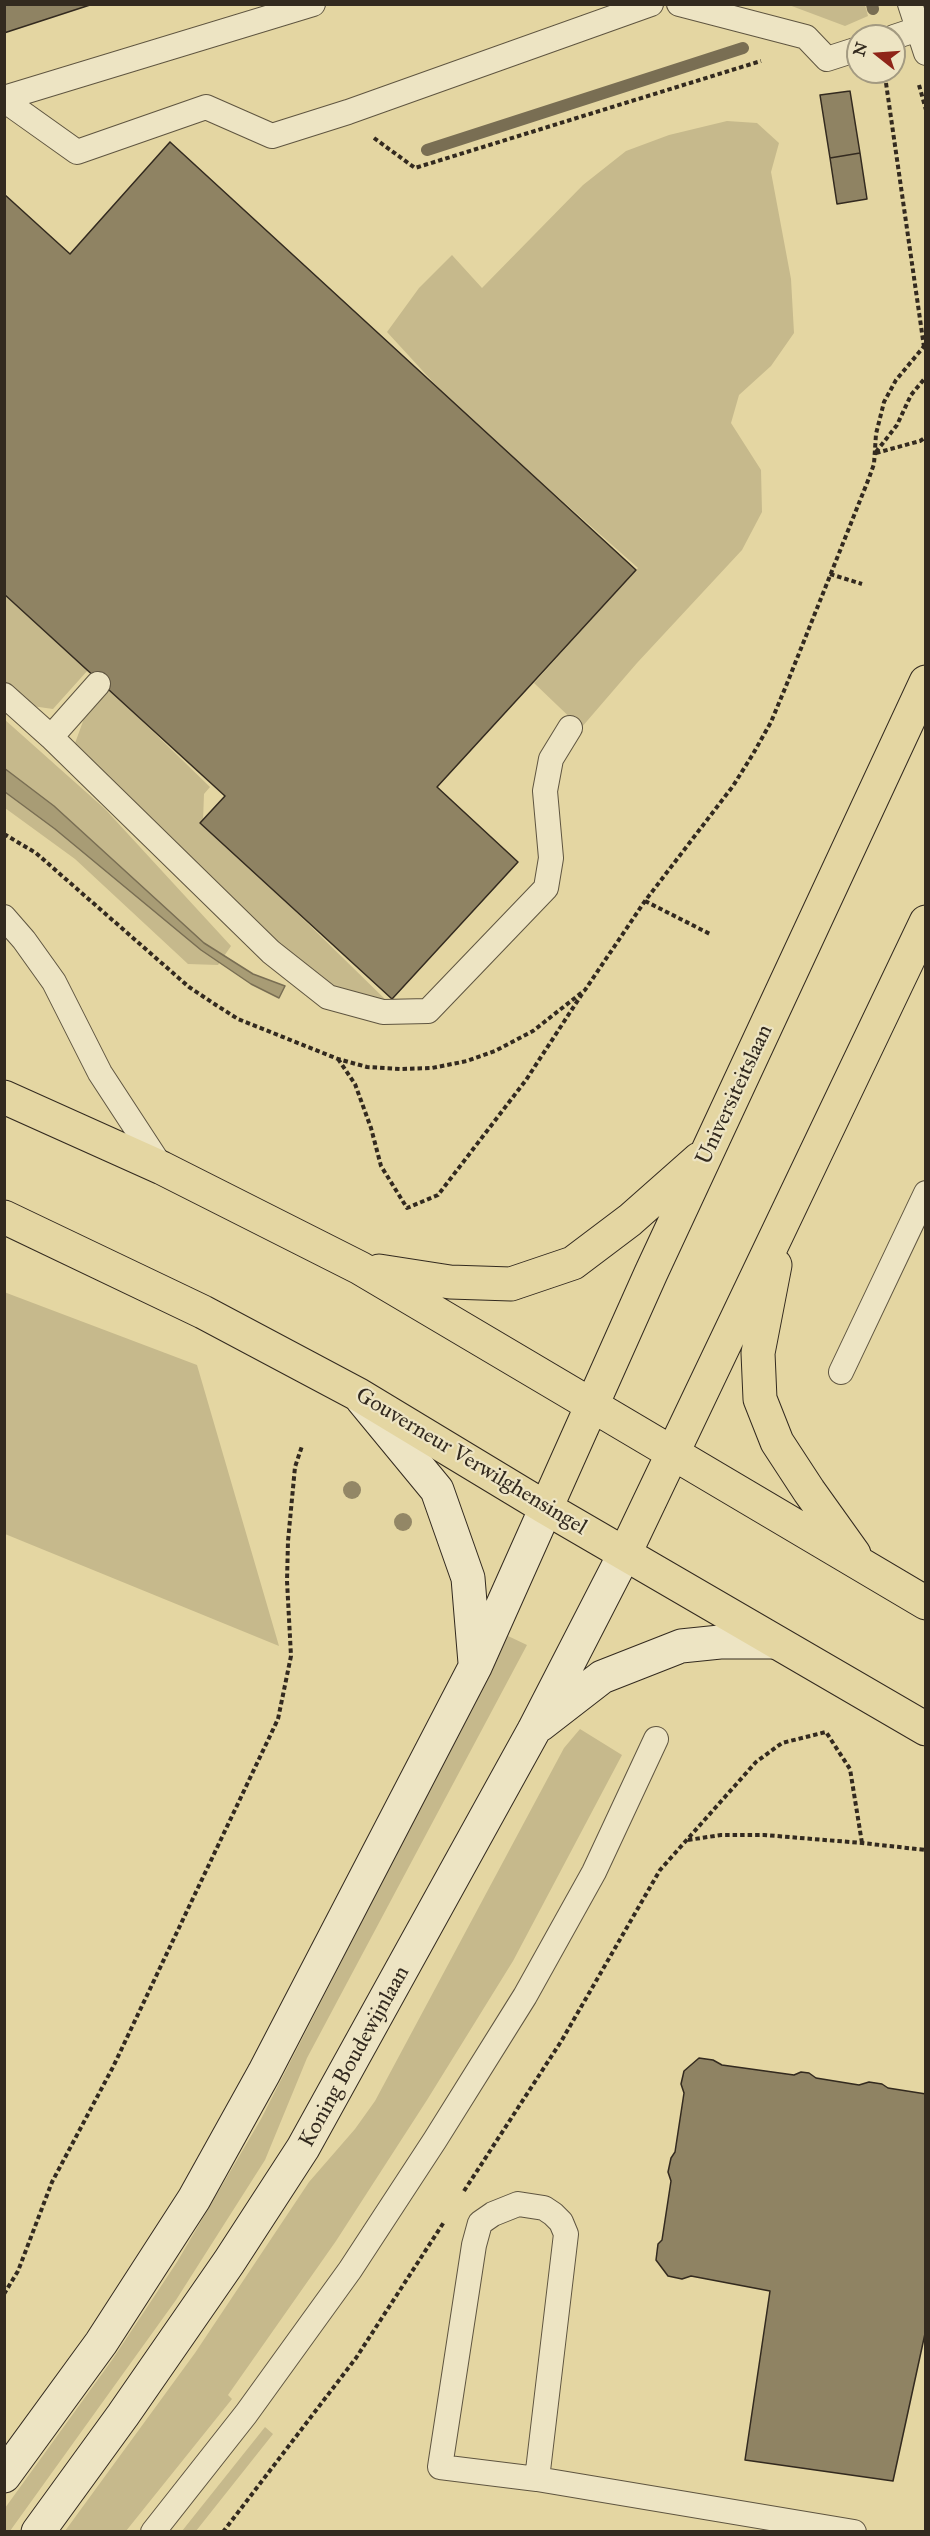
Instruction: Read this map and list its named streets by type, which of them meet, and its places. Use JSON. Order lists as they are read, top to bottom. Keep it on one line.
{"streets":{"highway":["Universiteitslaan","Gouverneur Verwilghensingel"],"main road":["Koning Boudewijnlaan"]},"crossings":[["Universiteitslaan","Gouverneur Verwilghensingel"],["Gouverneur Verwilghensingel","Koning Boudewijnlaan"]],"north":"left"}
